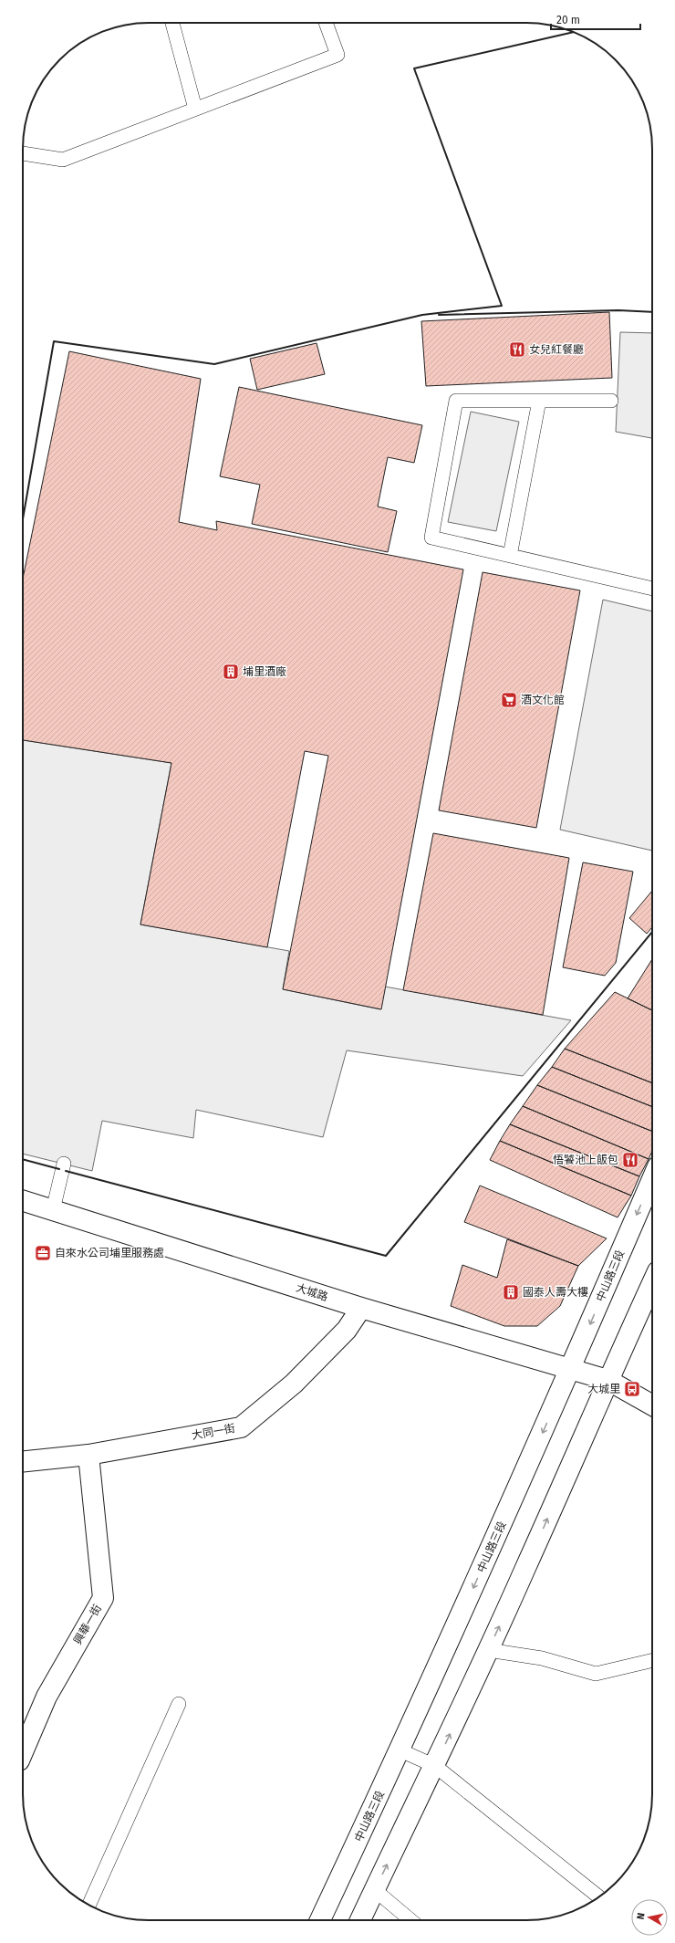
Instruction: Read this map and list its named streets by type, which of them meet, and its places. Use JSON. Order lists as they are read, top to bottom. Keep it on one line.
{"streets":{"street":["中山路三段","大城路","大同一街","興華一街"]},"crossings":[["中山路三段","大城路"],["大城路","大同一街"],["大同一街","興華一街"]],"places":{"restaurant":["女兒紅餐廳","悟饕池上飯包"],"building":["埔里酒廠","國泰人壽大樓"],"supermarket":["酒文化館"],"office":["自來水公司埔里服務處"],"bus stop":["大城里"]},"scale_bar":"20 m","north":"left"}
